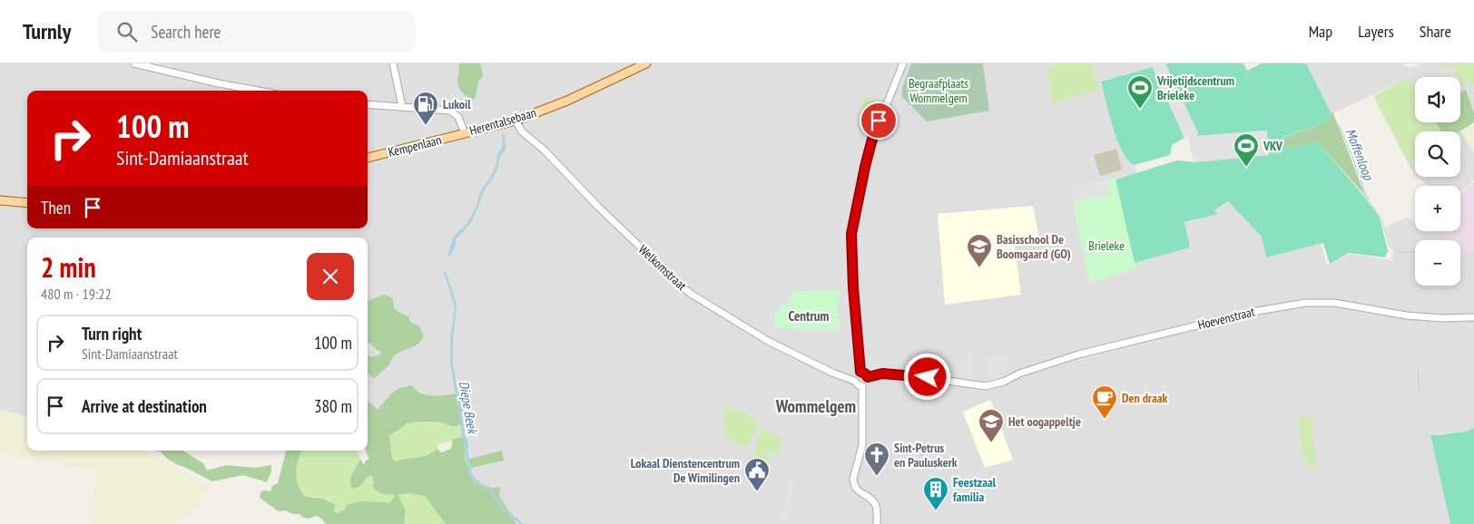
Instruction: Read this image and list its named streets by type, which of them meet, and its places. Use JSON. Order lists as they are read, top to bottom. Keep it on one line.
{"streets":{"main road":["Herentalsebaan","Kempenlaan"],"street":["Welkomstraat","Hoevenstraat"]},"crossings":[["Herentalsebaan","Kempenlaan"],["Herentalsebaan","Welkomstraat"],["Welkomstraat","Hoevenstraat"]],"districts":["Centrum","Wommelgem"],"water":["Moffenloop","Diepe Beek"],"parks":["Begraafplaats Wommelgem","Brieleke"],"places":{"sports":["Vrijetijdscentrum Brieleke","VKV"],"fuel station":["Lukoil"],"school or university":["Basisschool De Boomgaard (GO)","Het oogappeltje"],"cafe":["Den draak"],"church":["Sint-Petrus en Pauluskerk"],"public building":["Lokaal Dienstencentrum De Wimilingen"],"building":["Feestzaal familia"]},"page":{"header":"Turnly","search":"Search here","nav":["Map","Layers","Share"],"map_buttons":["+","−"],"turn":["100 m","Sint-Damiaanstraat"],"then":"Then","heading":["2 min","480 m · 19:22"],"list":[{"name":"Turn right","note":"Sint-Damiaanstraat","value":"100 m"},{"name":"Arrive at destination","value":"380 m"}]}}
